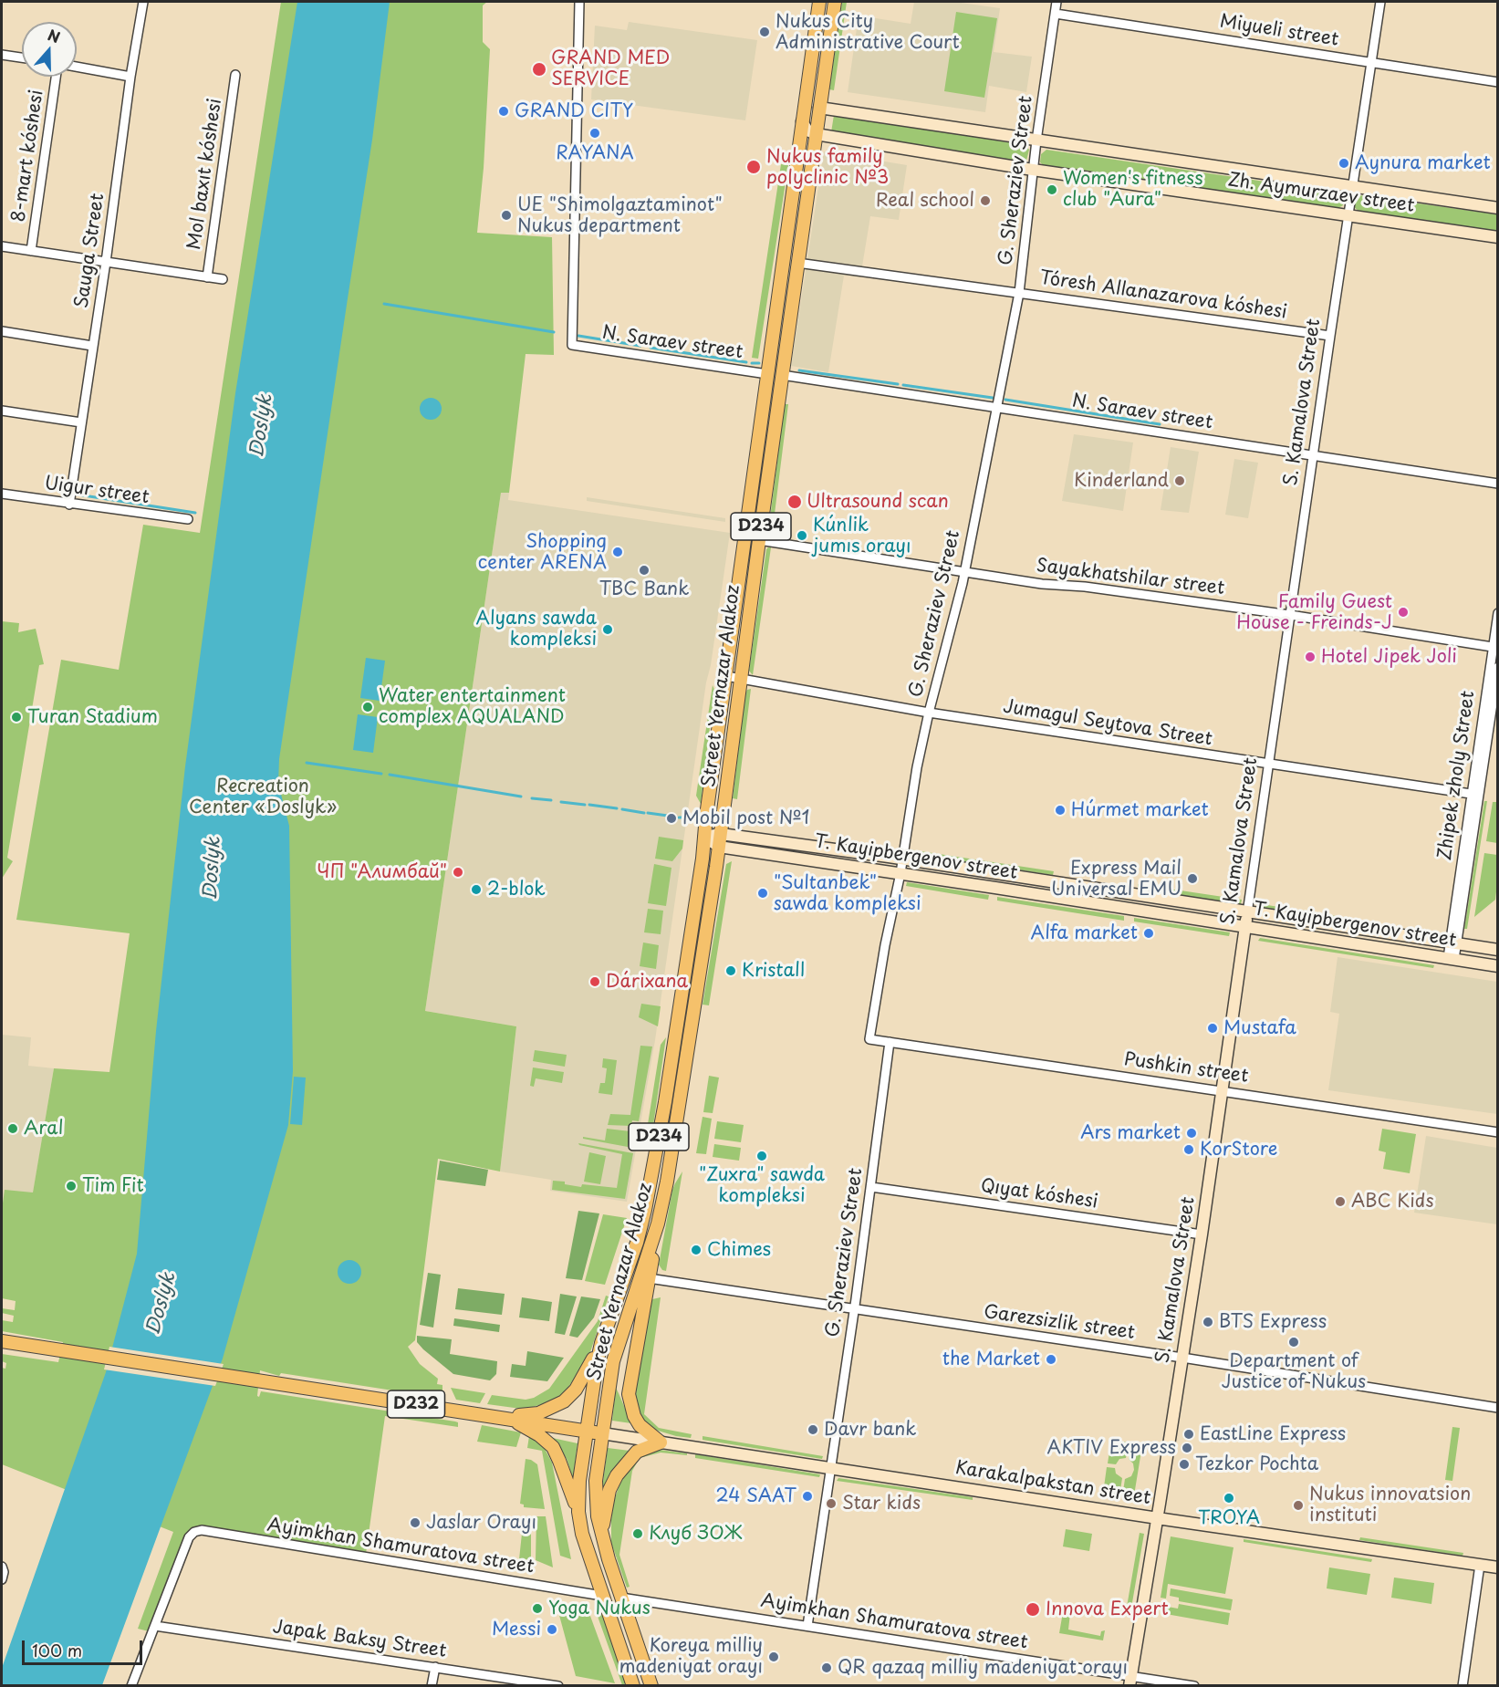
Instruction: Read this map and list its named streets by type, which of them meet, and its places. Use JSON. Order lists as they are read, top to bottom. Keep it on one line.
{"streets":{"main road":["D234","Street Yernazar Alakoz","D232"],"street":["Miyueli street","8-mart kóshesi","Mol baxıt kóshesi","G. Sheraziev Street","Zh. Aymurzaev street","Sauga Street","Tóresh Allanazarova kóshesi","N. Saraev street","S. Kamalova Street","Uigur street","Sayakhatshilar street","Jumagul Seytova Street","Zhipek zholy Street","T. Kayipbergenov street","Pushkin street","Qıyat kóshesi","Garezsizlik street","Karakalpakstan street","Ayimkhan Shamuratova street","Japak Baksy Street"]},"crossings":[["Miyueli street","G. Sheraziev Street"],["Miyueli street","S. Kamalova Street"],["G. Sheraziev Street","Zh. Aymurzaev street"],["G. Sheraziev Street","Tóresh Allanazarova kóshesi"],["G. Sheraziev Street","N. Saraev street"],["G. Sheraziev Street","Sayakhatshilar street"],["G. Sheraziev Street","Jumagul Seytova Street"],["G. Sheraziev Street","T. Kayipbergenov street"],["G. Sheraziev Street","Pushkin street"],["G. Sheraziev Street","Qıyat kóshesi"],["G. Sheraziev Street","Garezsizlik street"],["G. Sheraziev Street","Karakalpakstan street"],["G. Sheraziev Street","Ayimkhan Shamuratova street"],["Zh. Aymurzaev street","S. Kamalova Street"],["Zh. Aymurzaev street","Street Yernazar Alakoz"],["Sauga Street","Uigur street"],["Tóresh Allanazarova kóshesi","S. Kamalova Street"],["Tóresh Allanazarova kóshesi","Street Yernazar Alakoz"],["N. Saraev street","S. Kamalova Street"],["N. Saraev street","Street Yernazar Alakoz"],["S. Kamalova Street","Sayakhatshilar street"],["S. Kamalova Street","Jumagul Seytova Street"],["S. Kamalova Street","T. Kayipbergenov street"],["S. Kamalova Street","Pushkin street"],["S. Kamalova Street","Qıyat kóshesi"],["S. Kamalova Street","Garezsizlik street"],["S. Kamalova Street","Karakalpakstan street"],["S. Kamalova Street","Ayimkhan Shamuratova street"],["D234","Street Yernazar Alakoz"],["D234","D232"],["D234","Karakalpakstan street"],["D234","Ayimkhan Shamuratova street"],["Sayakhatshilar street","Street Yernazar Alakoz"],["Sayakhatshilar street","Zhipek zholy Street"],["Street Yernazar Alakoz","Jumagul Seytova Street"],["Street Yernazar Alakoz","T. Kayipbergenov street"],["Street Yernazar Alakoz","D232"],["Street Yernazar Alakoz","Karakalpakstan street"],["Jumagul Seytova Street","Zhipek zholy Street"],["Zhipek zholy Street","T. Kayipbergenov street"],["D232","Karakalpakstan street"],["Ayimkhan Shamuratova street","Japak Baksy Street"]],"water":["Doslyk"],"parks":["Recreation Center «Doslyk»"],"places":["Nukus City Administrative Court","GRAND MED SERVICE","GRAND CITY","RAYANA","Aynura market","Nukus family polyclinic №3","Women's fitness club \"Aura\"","Real school","UE \"Shimolgaztaminot\" Nukus department","Kinderland","Ultrasound scan","Kúnlik jumıs orayı","Shopping center ARENA","TBC Bank","Family Guest House - Freinds-J","Alyans sawda kompleksi","Hotel Jipek Joli","Water entertainment complex AQUALAND","Turan Stadium","Húrmet market","Mobil post №1","ЧП \"Алимбай\"","Express Mail Universal EMU","2-blok","\"Sultanbek\" sawda kompleksi","Alfa market","Kristall","Dárixana","Mustafa","Aral","Ars market","KorStore","\"Zuxra\" sawda kompleksi","Tim Fit","ABC Kids","Chimes","BTS Express","Department of Justice of Nukus","the Market","Davr bank","EastLine Express","AKTIV Express","Tezkor Pochta","24 SAAT","TROYA","Star kids","Nukus innovatsion instituti","Jaslar Orayı","Клуб ЗОЖ","Yoga Nukus","Innova Expert","Messi","Koreya milliy madeniyat orayı","QR qazaq milliy madeniyat orayı"],"scale_bar":"100 m","north":"top"}
